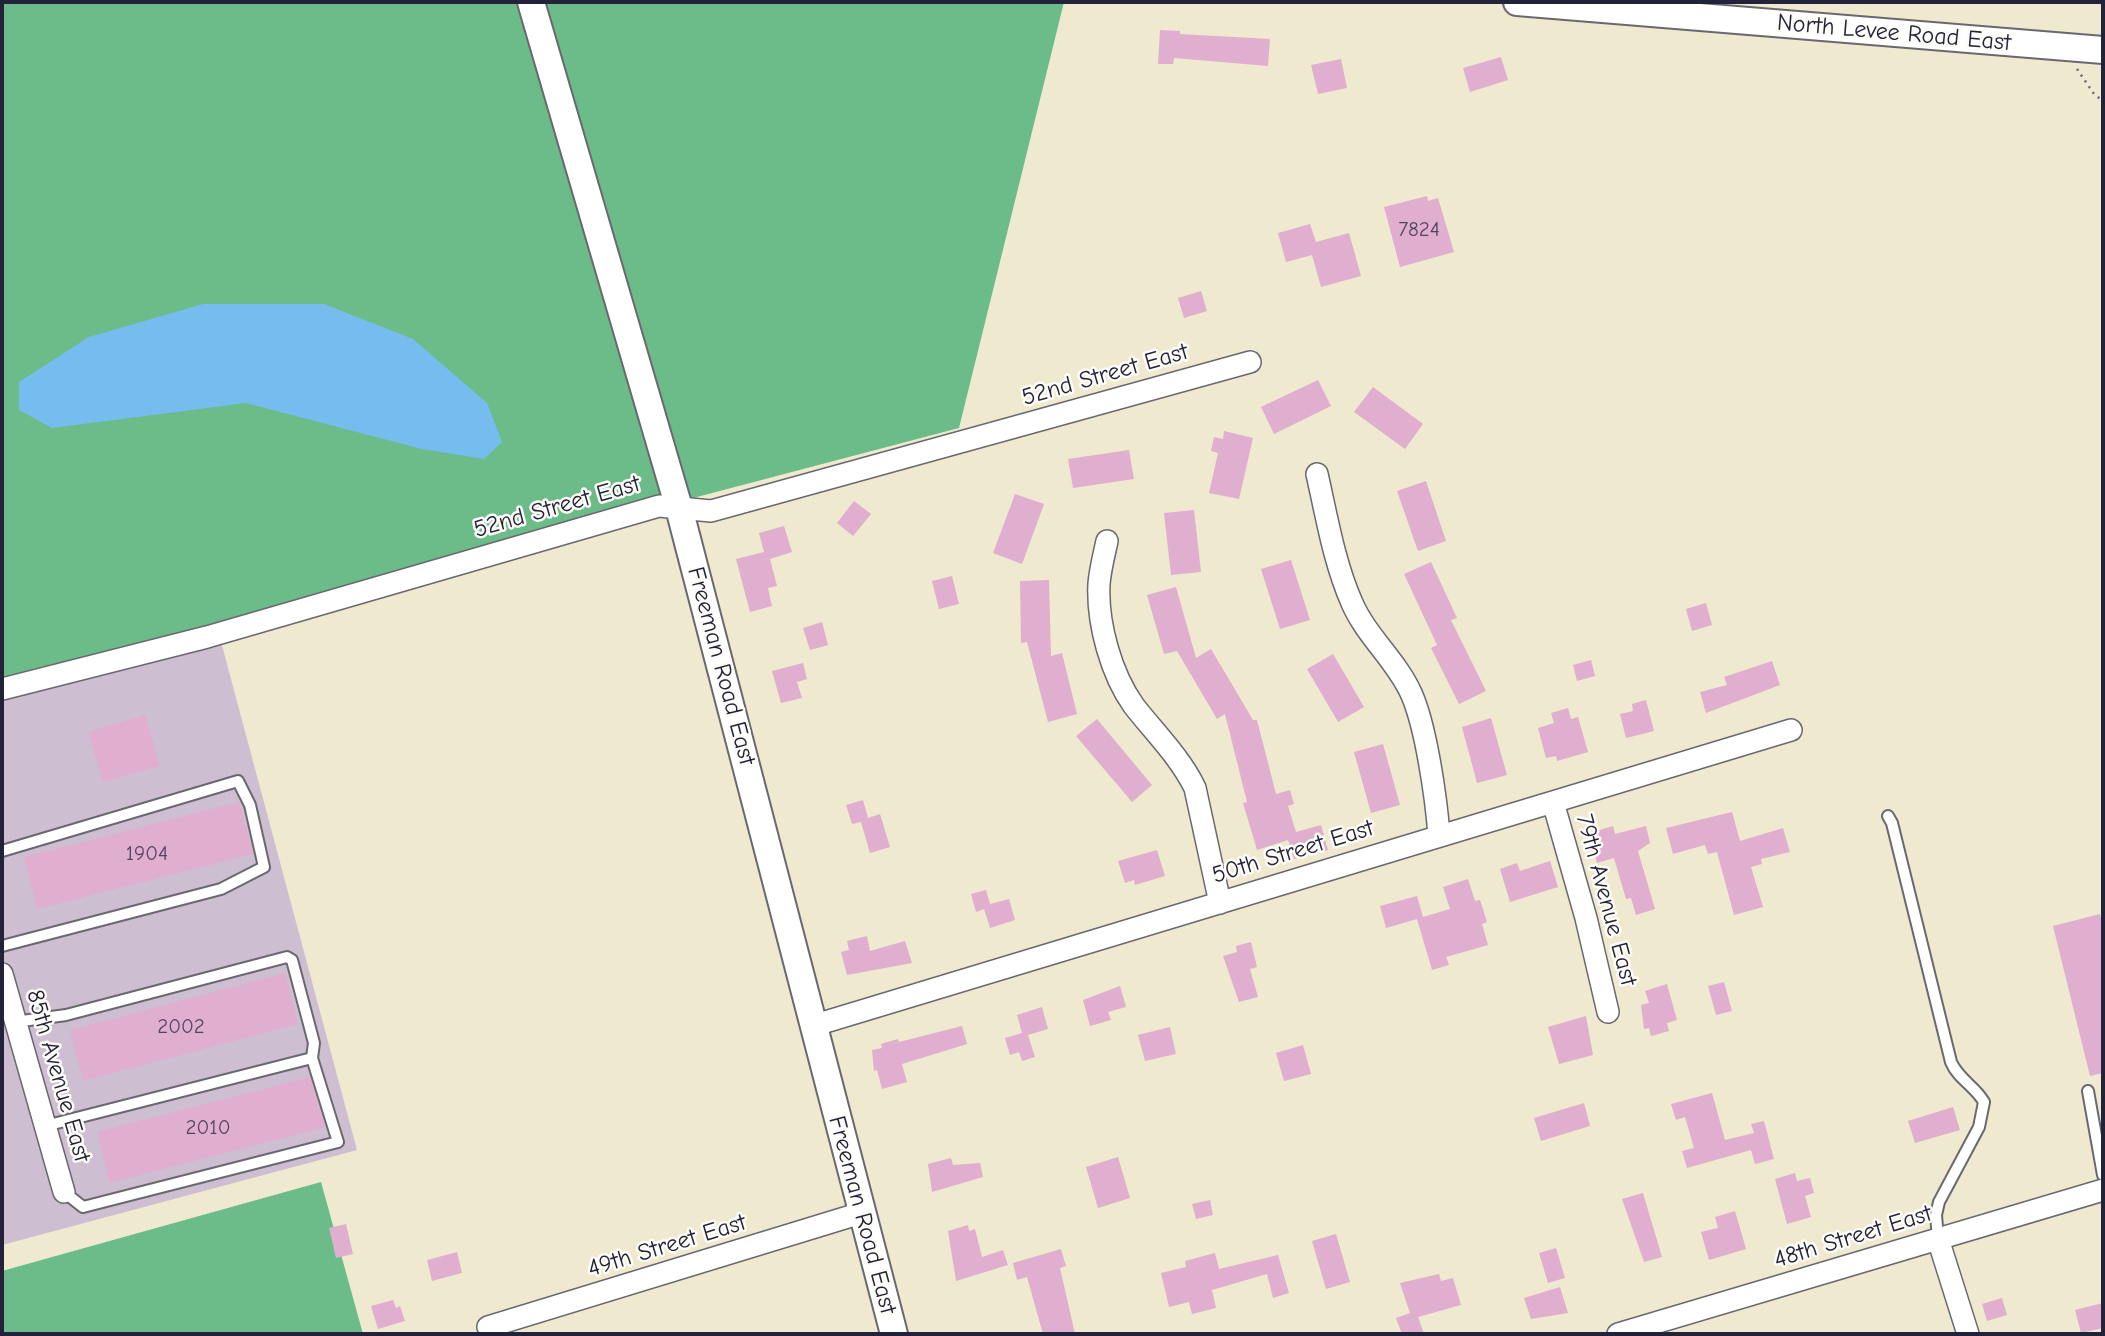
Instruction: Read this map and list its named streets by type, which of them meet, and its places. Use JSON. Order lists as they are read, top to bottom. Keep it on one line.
{"streets":{"street":["North Levee Road East","52nd Street East","Freeman Road East","50th Street East","79th Avenue East","85th Avenue East","48th Street East","49th Street East"]},"crossings":[["52nd Street East","Freeman Road East"],["Freeman Road East","50th Street East"],["Freeman Road East","49th Street East"],["50th Street East","79th Avenue East"]],"house_numbers":["7824","1904","2002","2010"]}
